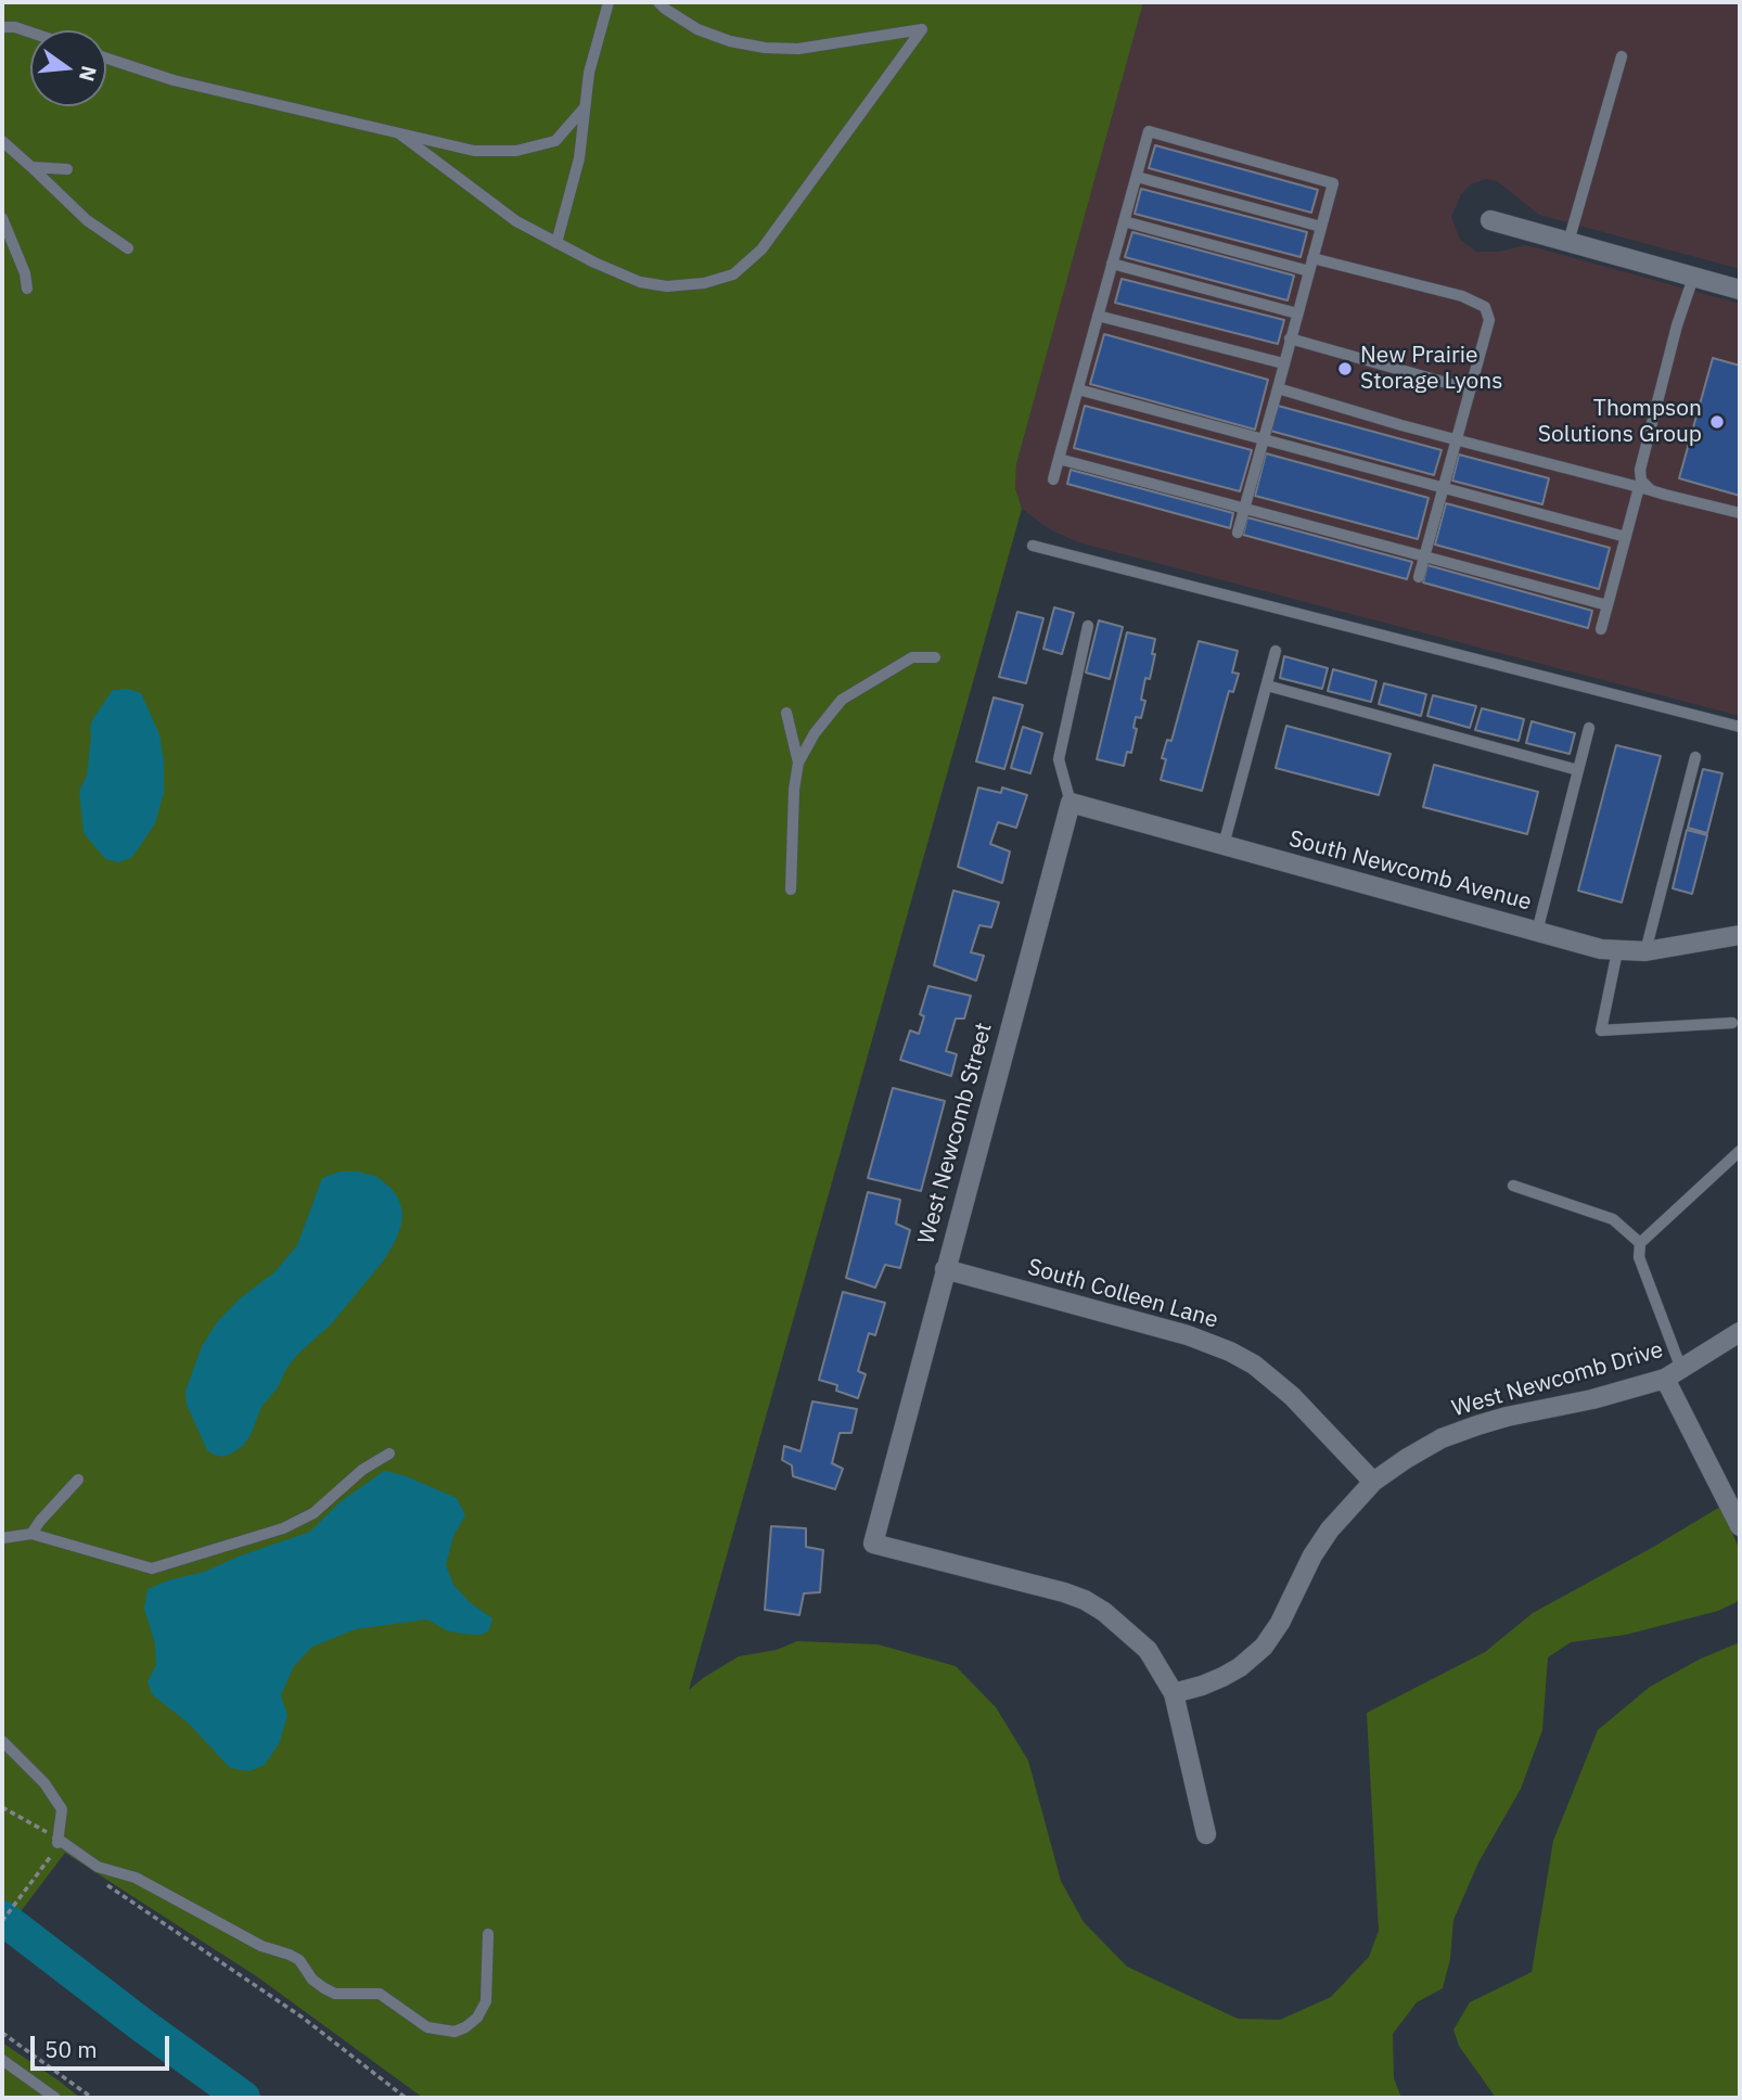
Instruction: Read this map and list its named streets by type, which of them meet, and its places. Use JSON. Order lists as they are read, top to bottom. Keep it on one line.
{"streets":{"street":["South Newcomb Avenue","West Newcomb Street","South Colleen Lane","West Newcomb Drive"]},"crossings":[["South Newcomb Avenue","West Newcomb Street"],["West Newcomb Street","South Colleen Lane"],["West Newcomb Street","West Newcomb Drive"],["South Colleen Lane","West Newcomb Drive"]],"places":["New Prairie Storage Lyons","Thompson Solutions Group"],"scale_bar":"50 m","north":"right"}
